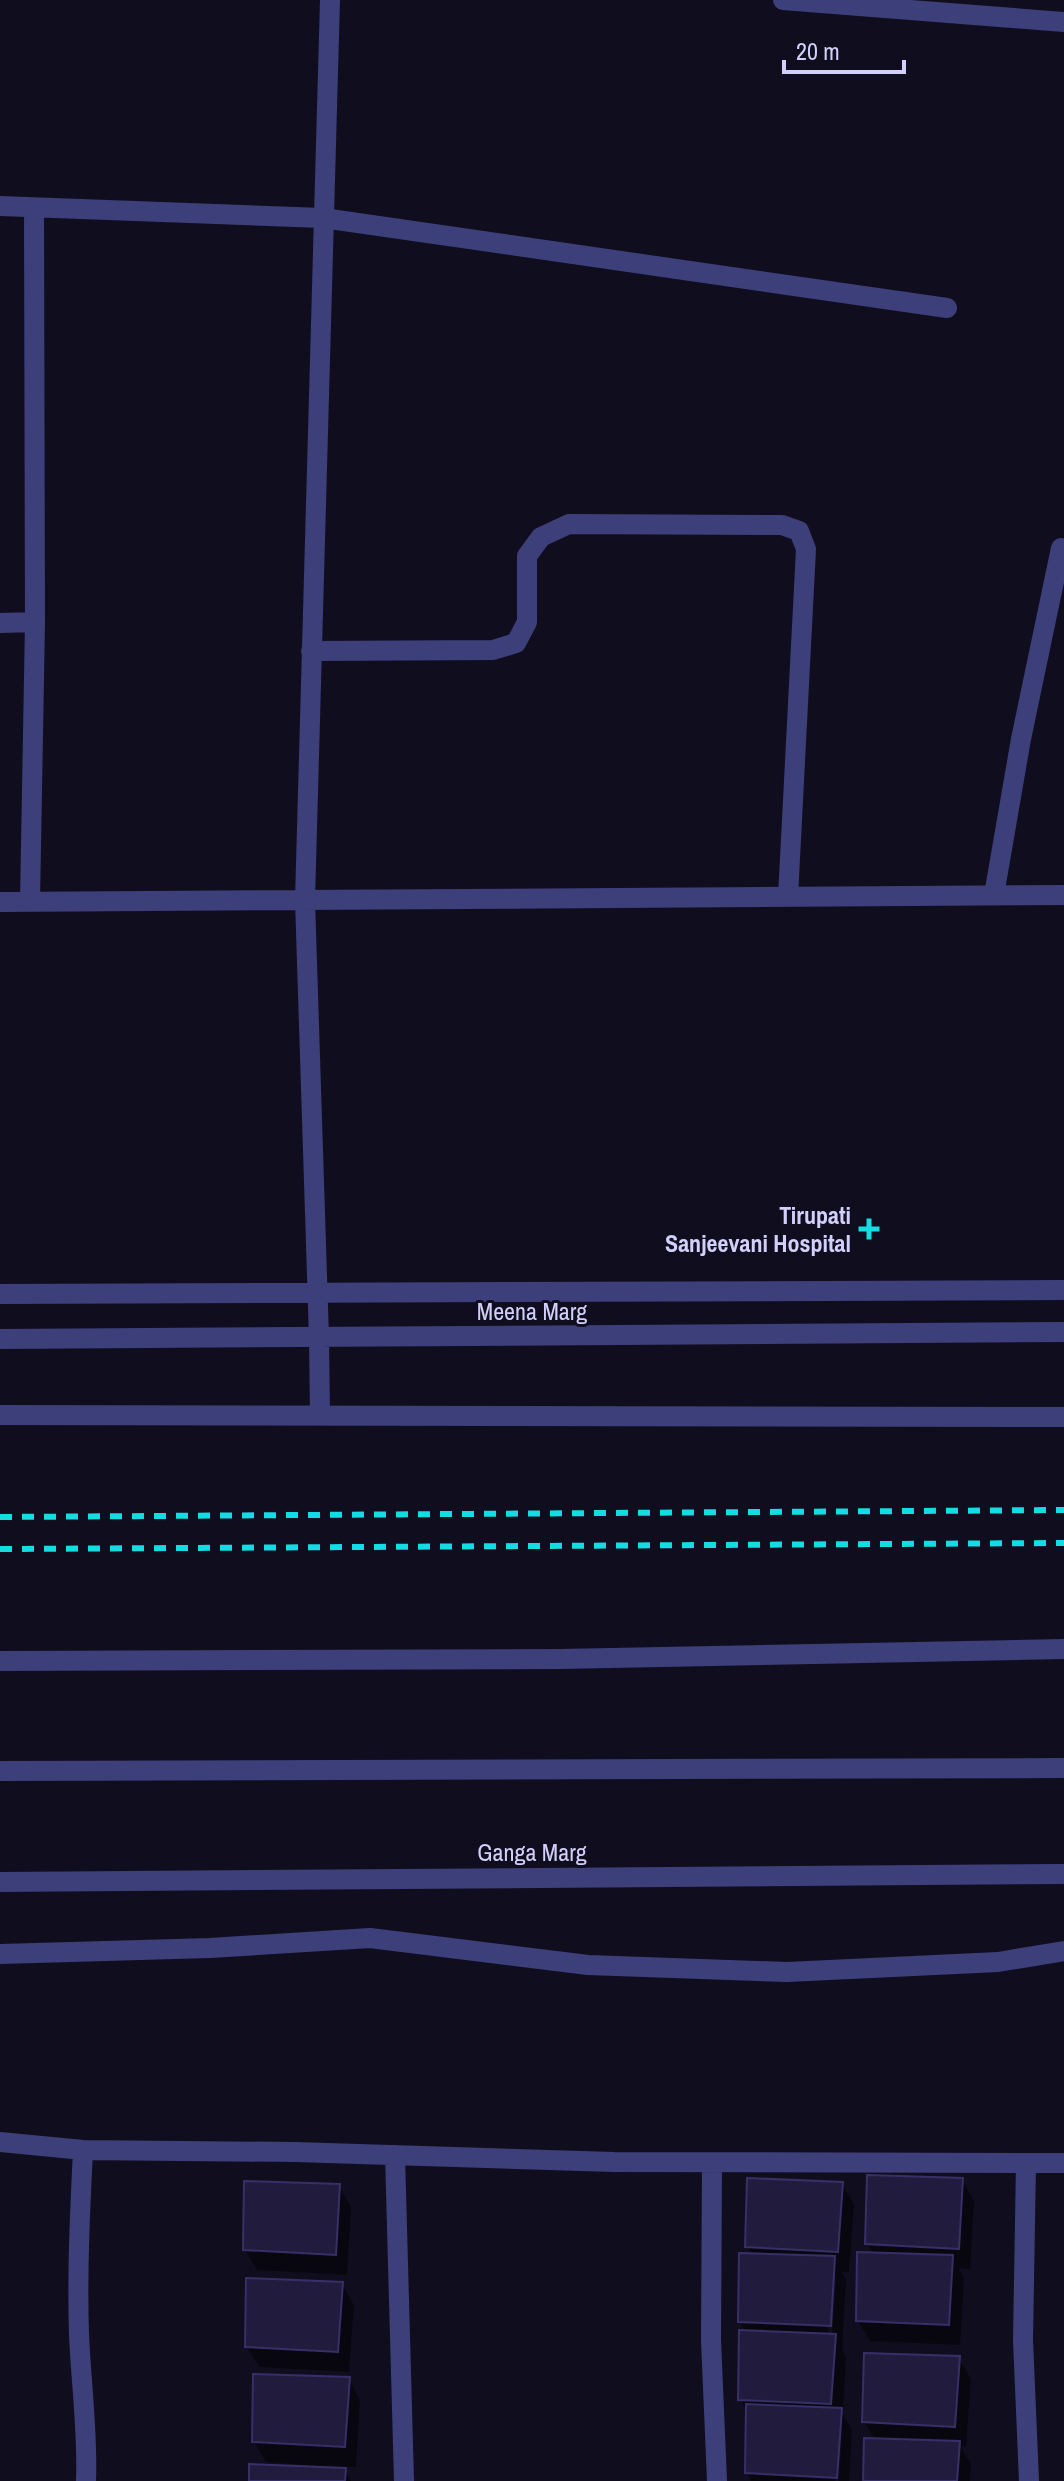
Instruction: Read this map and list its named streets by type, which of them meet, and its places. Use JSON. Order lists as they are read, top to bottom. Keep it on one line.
{"streets":{"street":["Meena Marg","Ganga Marg"]},"places":{"health":["Tirupati Sanjeevani Hospital"]},"scale_bar":"20 m"}
